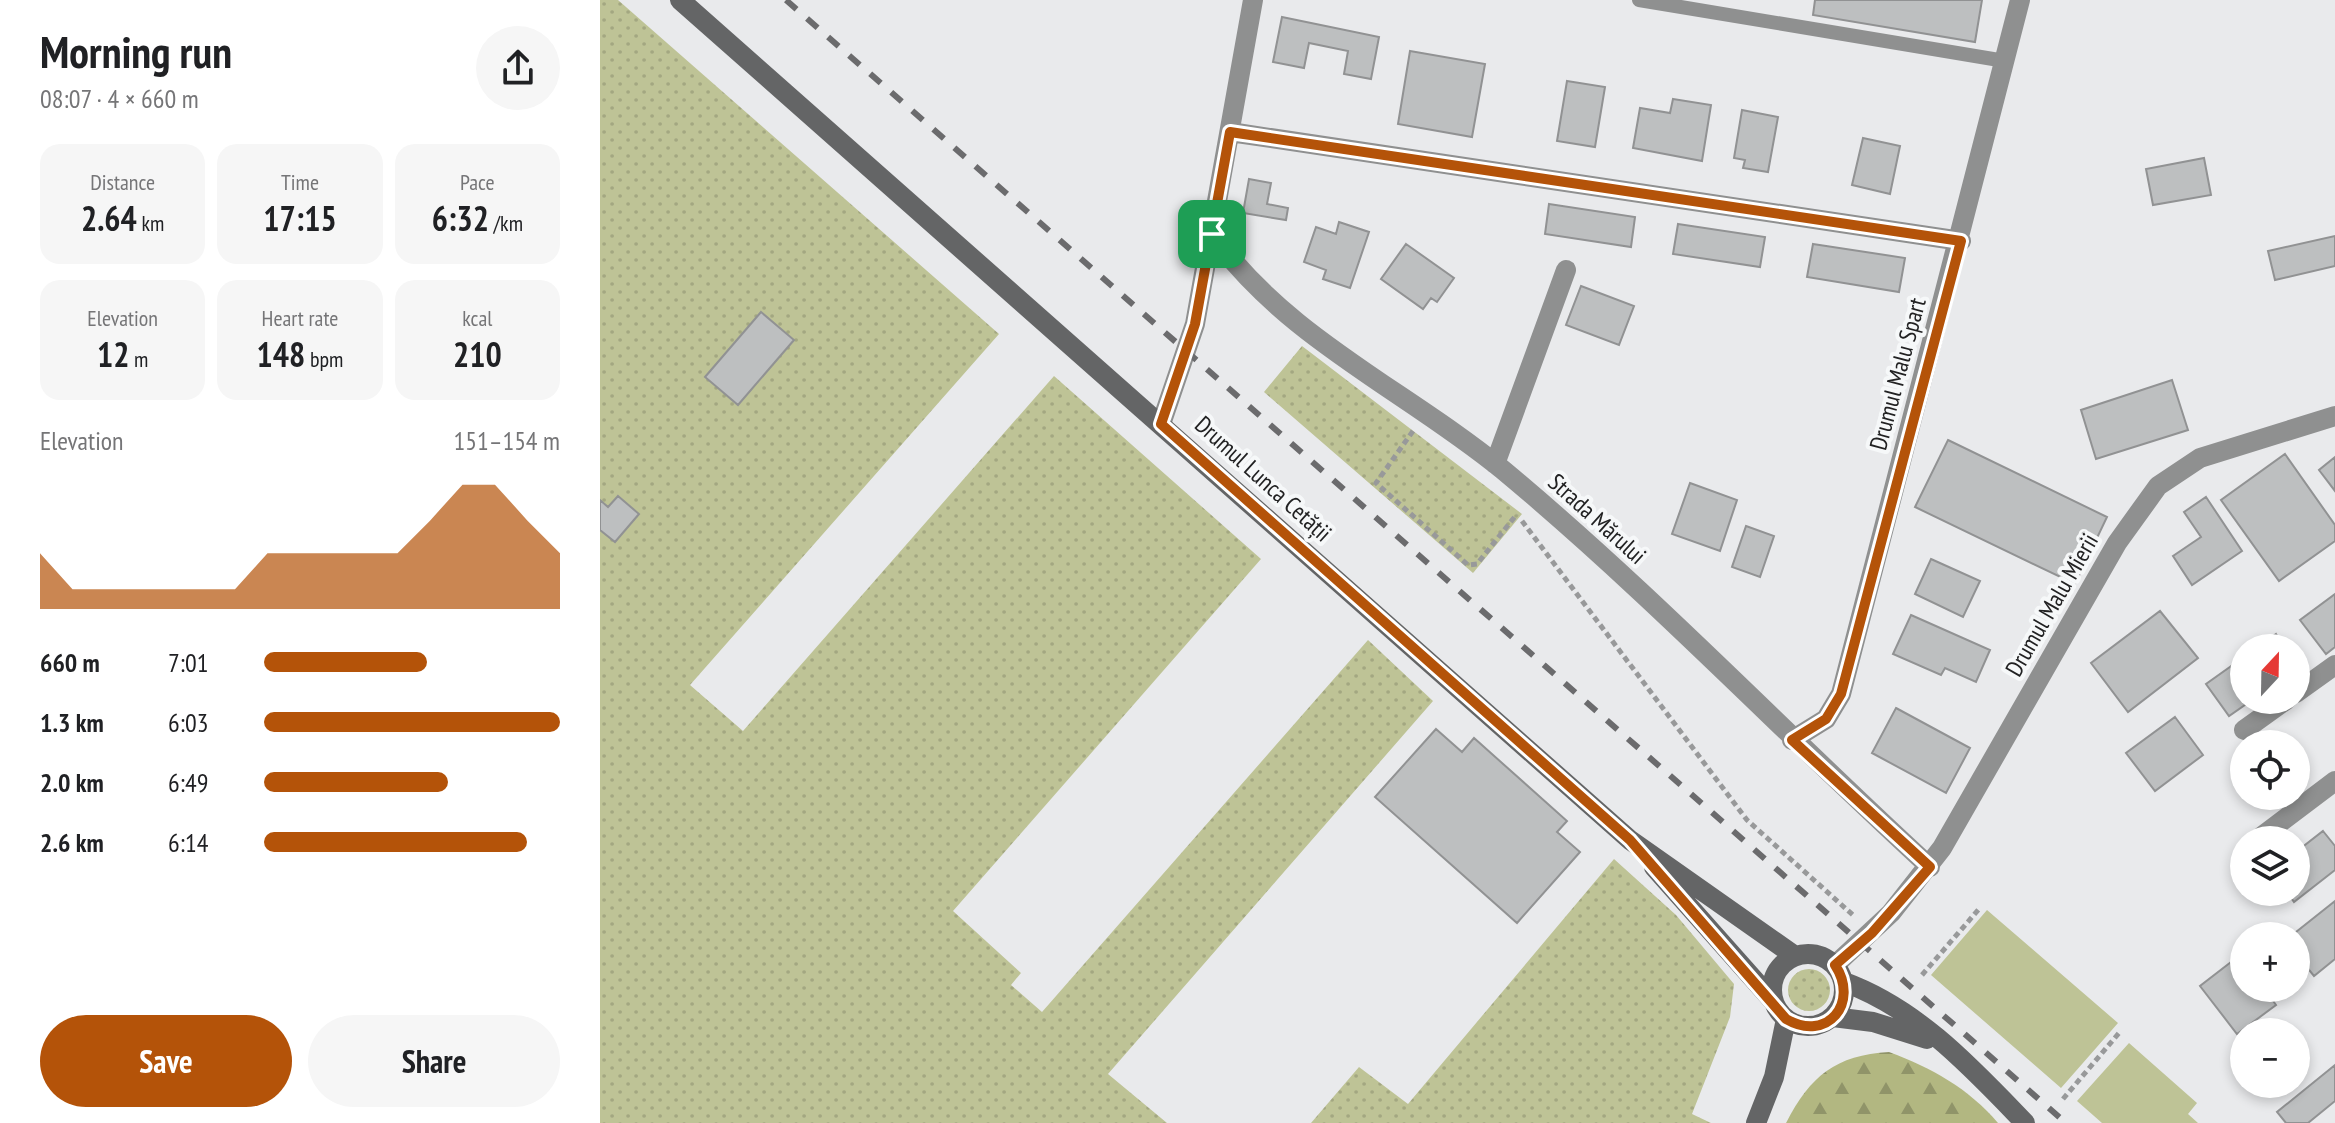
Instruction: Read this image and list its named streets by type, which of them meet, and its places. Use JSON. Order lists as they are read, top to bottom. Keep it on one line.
{"streets":{"street":["Drumul Malu Spart","Drumul Lunca Cetății","Strada Mărului","Drumul Malu Mierii"]},"crossings":[["Drumul Malu Spart","Strada Mărului"],["Drumul Lunca Cetății","Drumul Malu Mierii"],["Strada Mărului","Drumul Malu Mierii"]],"north":"top","page":{"heading":["Morning run","08:07 · 4 × 660 m"],"stats":[["Distance","2.64 km"],["Time","17:15"],["Pace","6:32 /km"],["Elevation","12 m"],["Heart rate","148 bpm"],["kcal","210"]],"chart":["Elevation","151–154 m"],"list":[{"name":"660 m","note":"7:01"},{"name":"1.3 km","note":"6:03"},{"name":"2.0 km","note":"6:49"},{"name":"2.6 km","note":"6:14"}],"map_buttons":["+","−"],"buttons":["Save","Share"]}}
